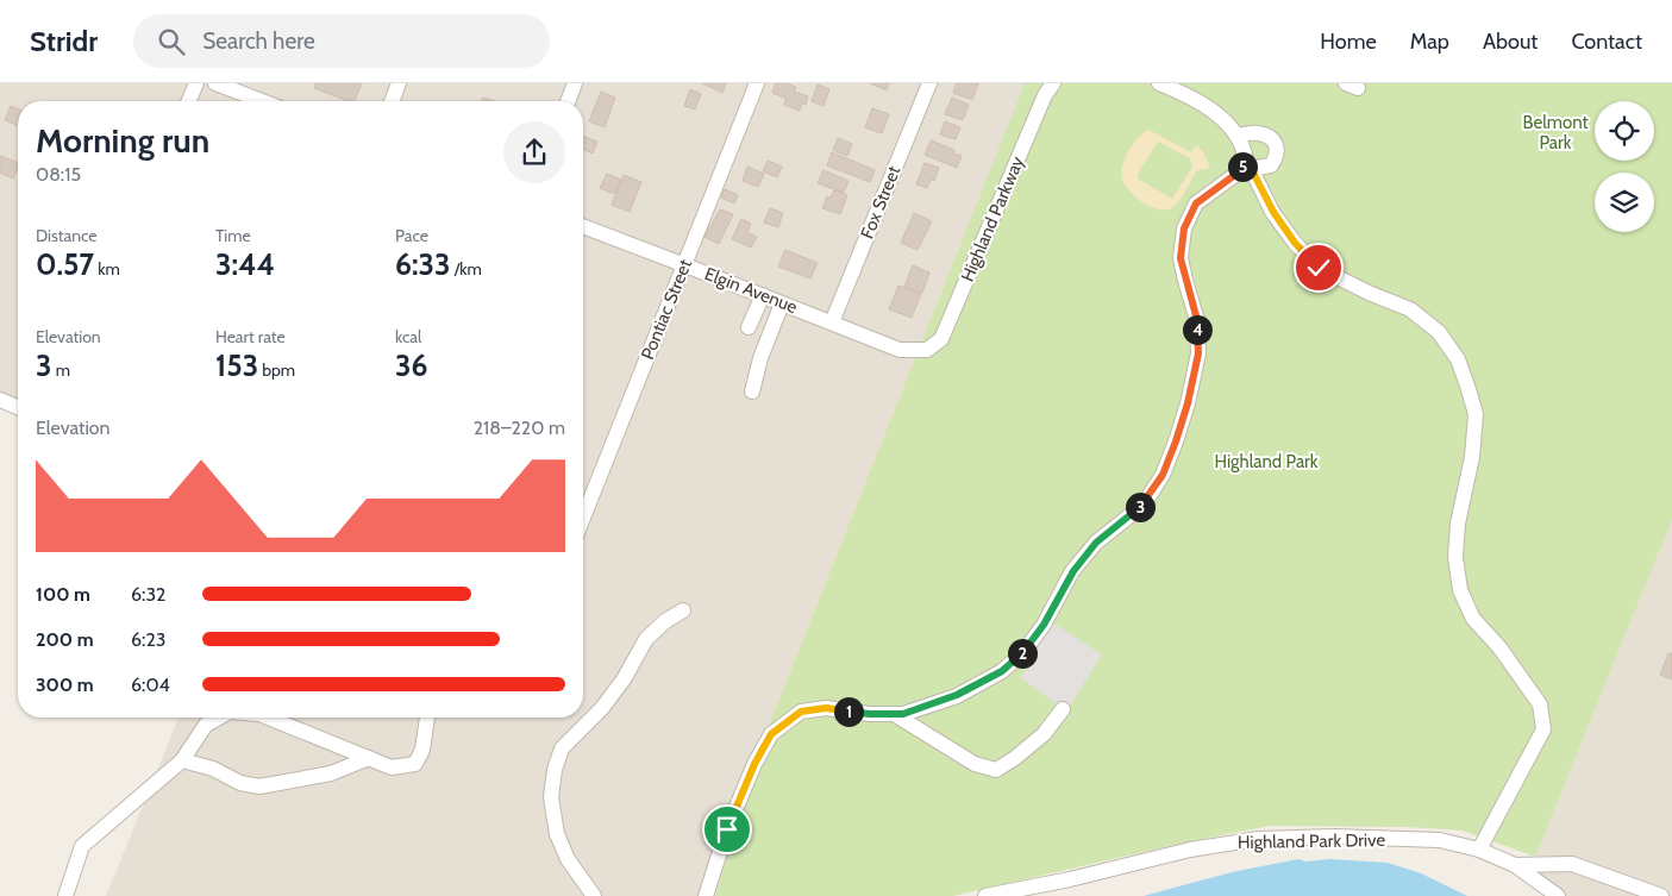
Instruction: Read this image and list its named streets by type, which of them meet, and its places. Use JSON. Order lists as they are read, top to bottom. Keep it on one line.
{"streets":{"street":["Fox Street","Highland Parkway","Elgin Avenue","Pontiac Street","Highland Park Drive"]},"crossings":[["Fox Street","Elgin Avenue"],["Highland Parkway","Elgin Avenue"],["Elgin Avenue","Pontiac Street"]],"parks":["Belmont Park","Highland Park"],"page":{"header":"Stridr","search":"Search here","nav":["Home","Map","About","Contact"],"heading":["Morning run","08:15"],"pins":["5","4","3","2","1"],"stats":[["Distance","0.57 km"],["Time","3:44"],["Pace","6:33 /km"],["Elevation","3 m"],["Heart rate","153 bpm"],["kcal","36"]],"chart":["Elevation","218–220 m"],"list":[{"name":"100 m","note":"6:32"},{"name":"200 m","note":"6:23"},{"name":"300 m","note":"6:04"}]}}
